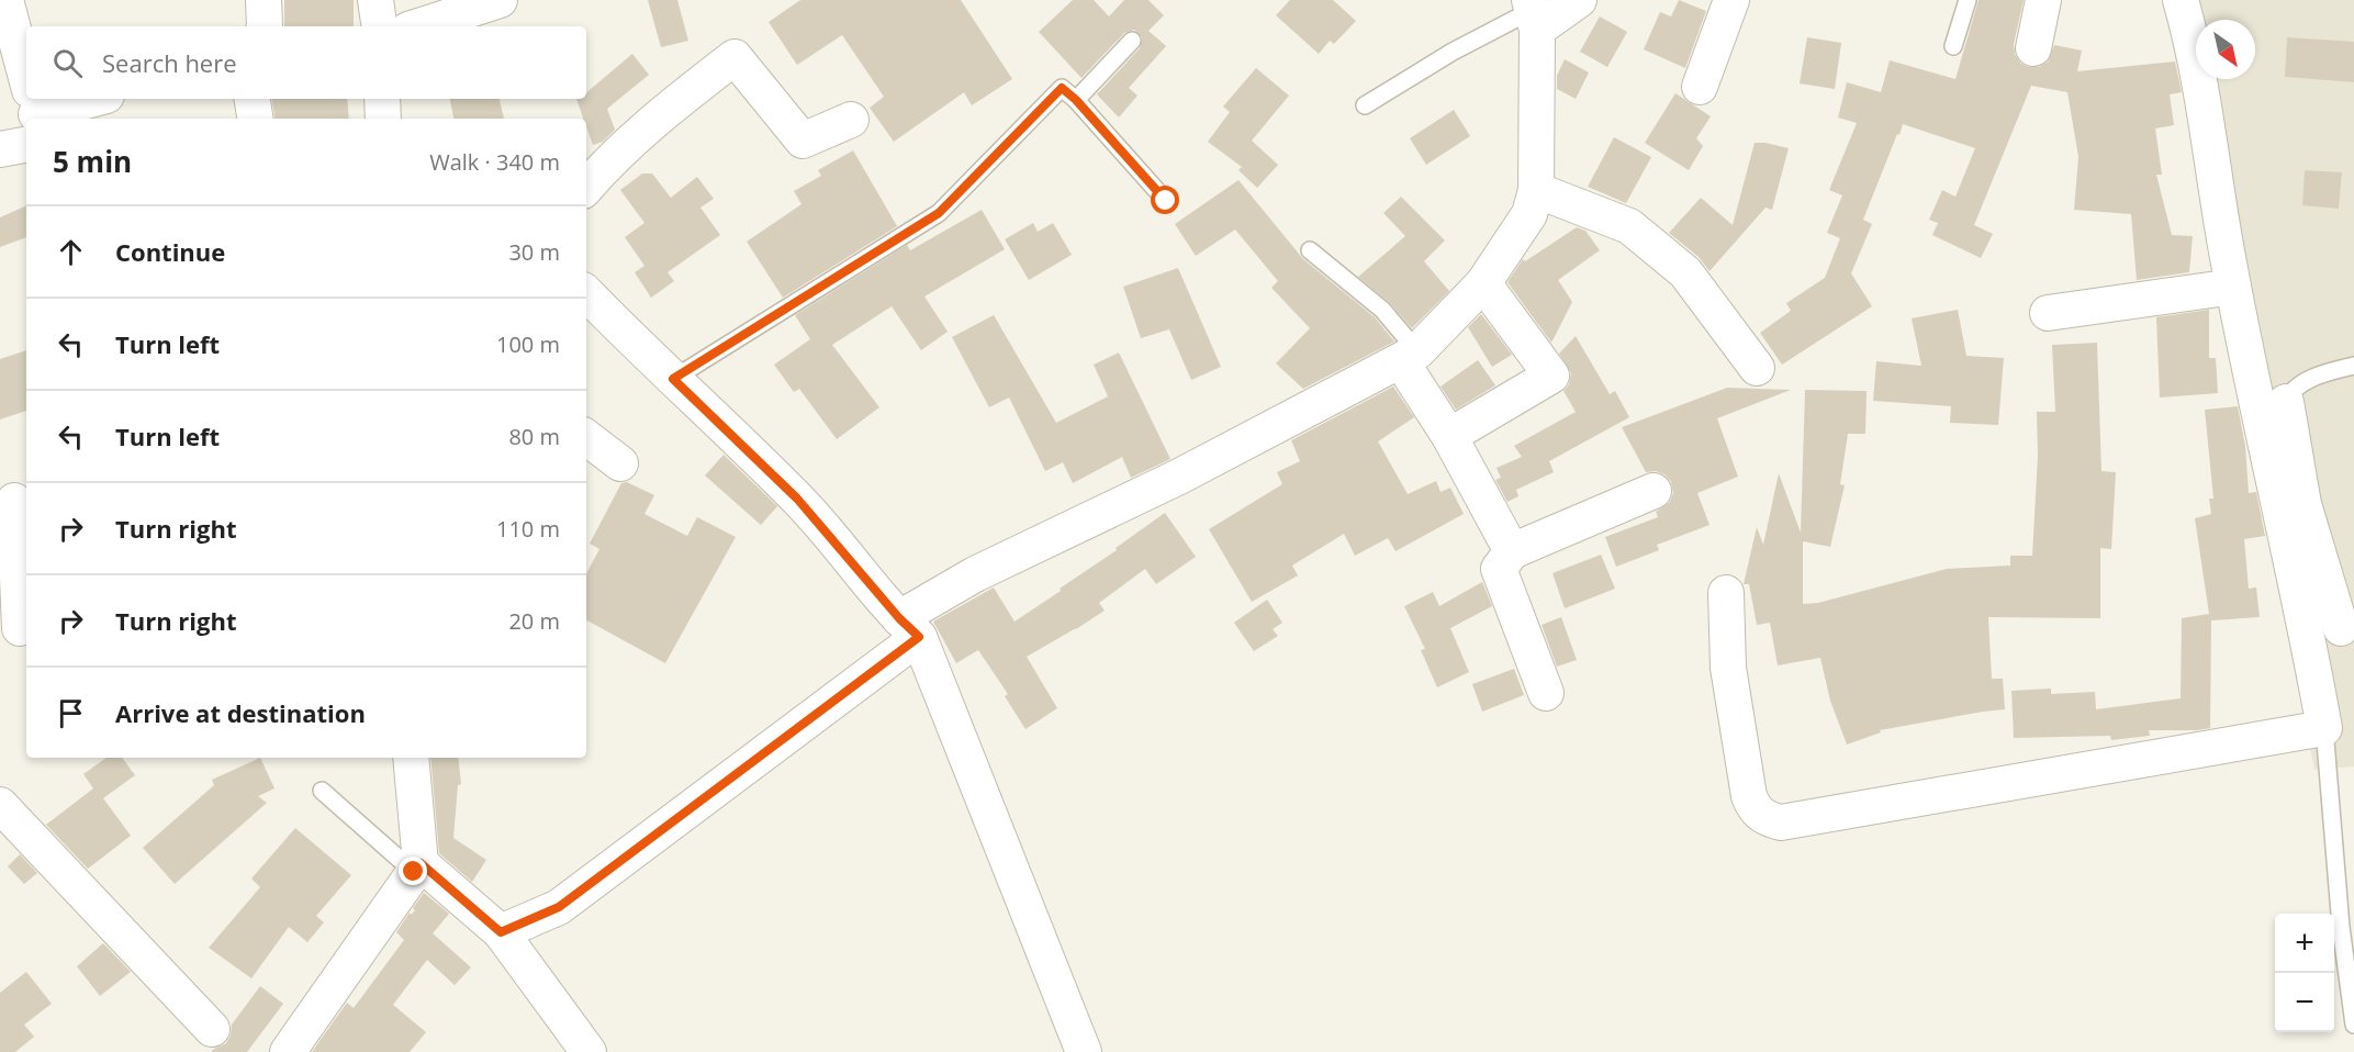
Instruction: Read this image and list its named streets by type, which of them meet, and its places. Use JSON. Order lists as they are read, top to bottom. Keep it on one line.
{"north":"bottom right","page":{"search":"Search here","heading":["5 min","Walk · 340 m"],"list":[["Continue","30 m"],["Turn left","100 m"],["Turn left","80 m"],["Turn right","110 m"],["Turn right","20 m"],"Arrive at destination"],"map_buttons":["+","−"]}}
